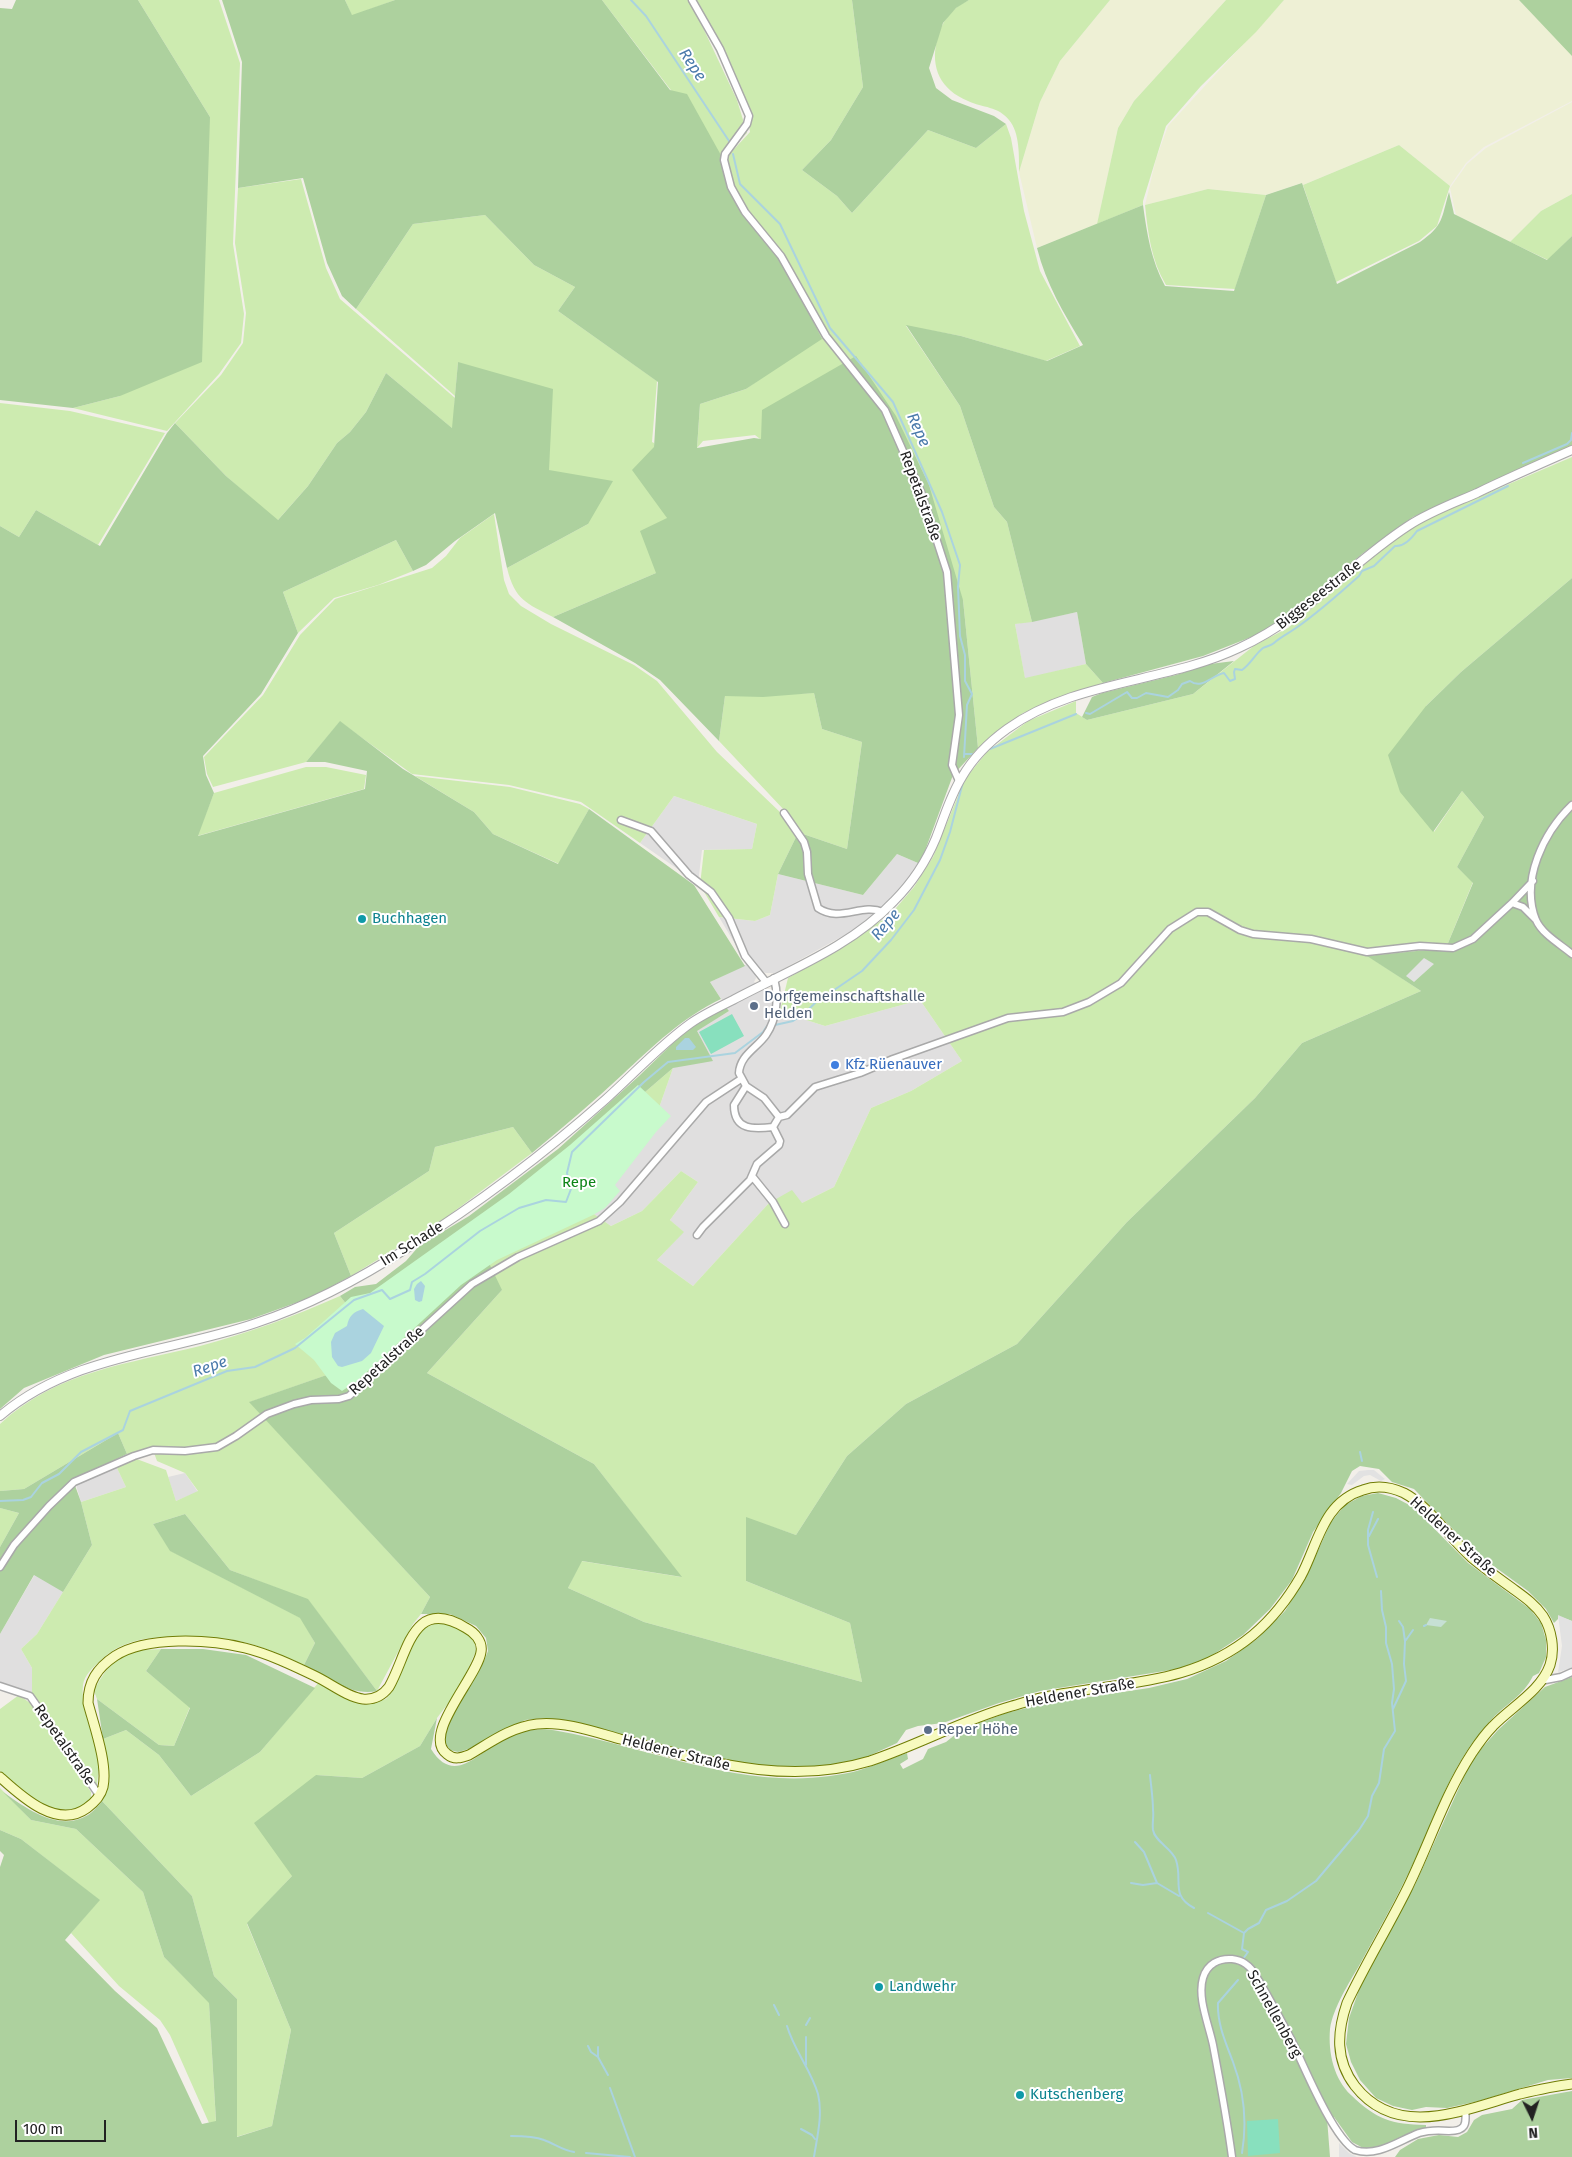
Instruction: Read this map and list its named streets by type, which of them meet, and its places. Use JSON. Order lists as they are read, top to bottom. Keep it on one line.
{"streets":{"main road":["Heldener Straße"],"street":["Repetalstraße","Biggeseestraße","Im Schade","Schnellenberg"]},"crossings":[["Repetalstraße","Biggeseestraße"],["Repetalstraße","Heldener Straße"],["Heldener Straße","Schnellenberg"]],"water":["Repe"],"parks":["Repe"],"places":["Buchhagen","Dorfgemeinschaftshalle Helden","Kfz Rüenauver","Reper Höhe","Landwehr","Kutschenberg"],"scale_bar":"100 m","north":"bottom"}
